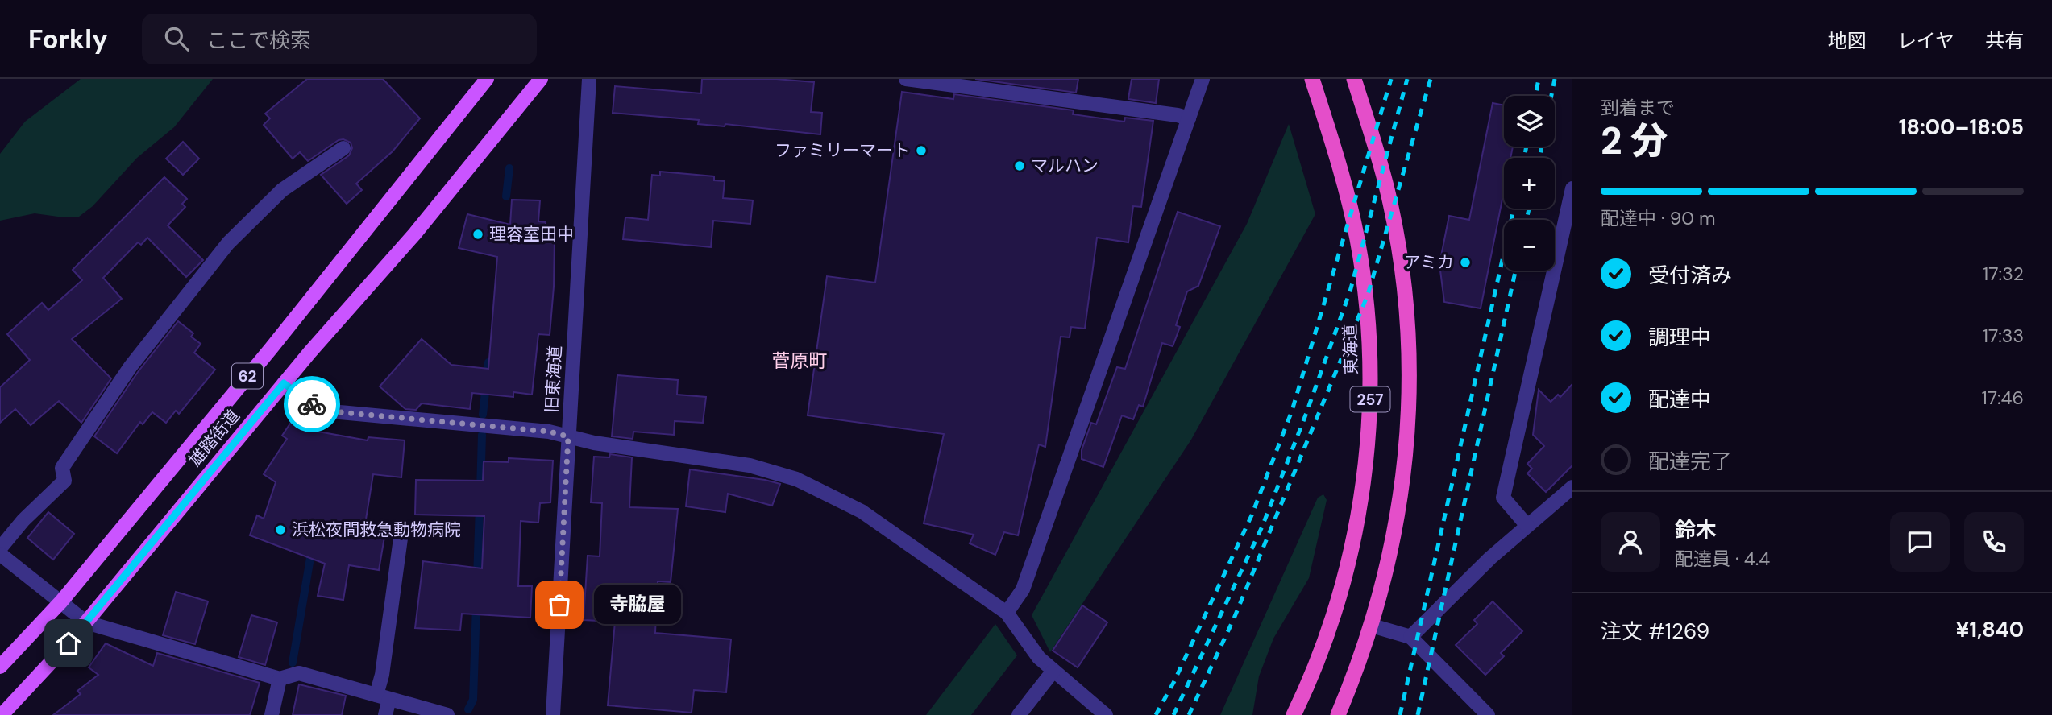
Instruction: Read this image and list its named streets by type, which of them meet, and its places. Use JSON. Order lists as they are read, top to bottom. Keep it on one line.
{"streets":{"highway":["東海道","257"],"main road":["62","雄踏街道"],"street":["旧東海道"]},"districts":["菅原町"],"places":["ファミリーマート","マルハン","理容室田中","アミカ","浜松夜間救急動物病院","寺脇屋"],"page":{"header":"Forkly","search":"ここで検索","nav":["地図","レイヤ","共有"],"heading":["2 分","到着まで","18:00–18:05"],"panel":["鈴木","配達員 · 4.4","注文 #1269","¥1,840"],"map_buttons":["+","−"],"bar":"配達中 · 90 m","list":[["受付済み","17:32"],["調理中","17:33"],["配達中","17:46"],"配達完了"],"bubble":"寺脇屋"}}
